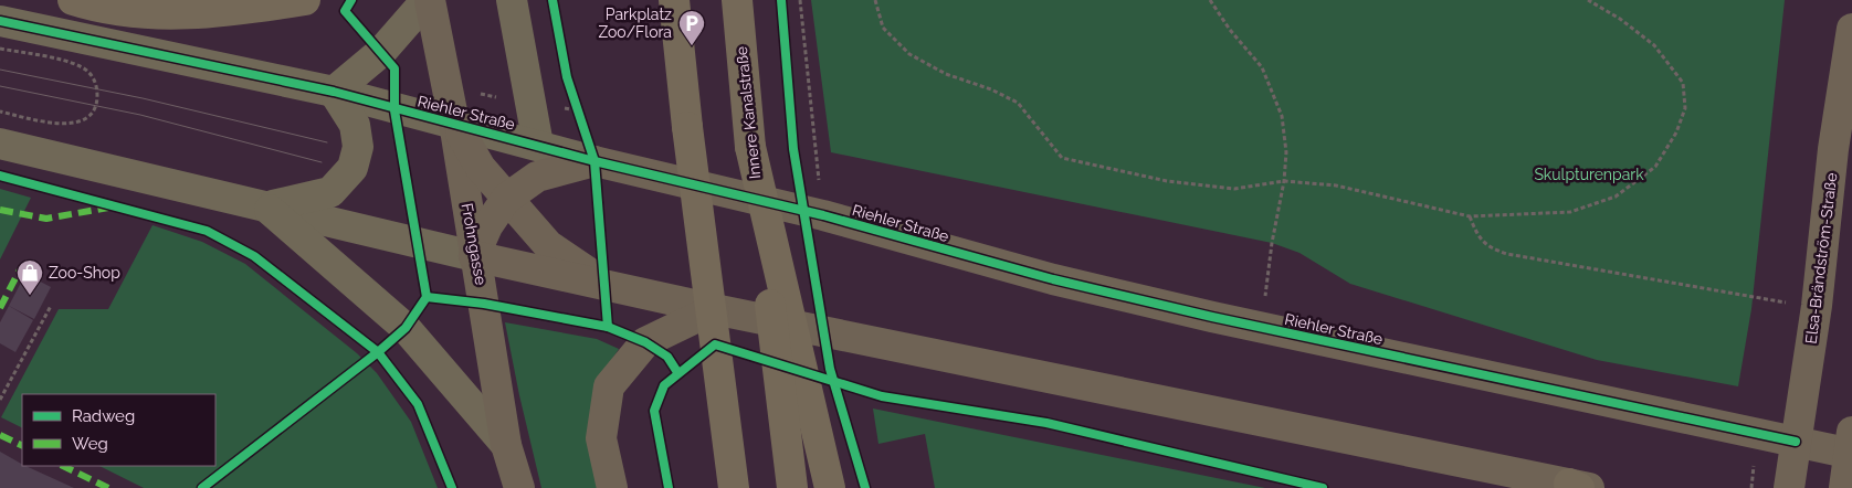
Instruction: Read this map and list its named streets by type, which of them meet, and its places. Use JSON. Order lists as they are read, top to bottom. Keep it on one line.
{"streets":{"highway":["Innere Kanalstraße"],"main road":["Riehler Straße","Frohngasse","Elsa-Brändström-Straße"]},"crossings":[["Riehler Straße","Frohngasse"],["Riehler Straße","Elsa-Brändström-Straße"]],"parks":["Skulpturenpark"],"places":{"parking":["Parkplatz Zoo/Flora"],"shop":["Zoo-Shop"]},"legend":["Radweg","Weg"]}
